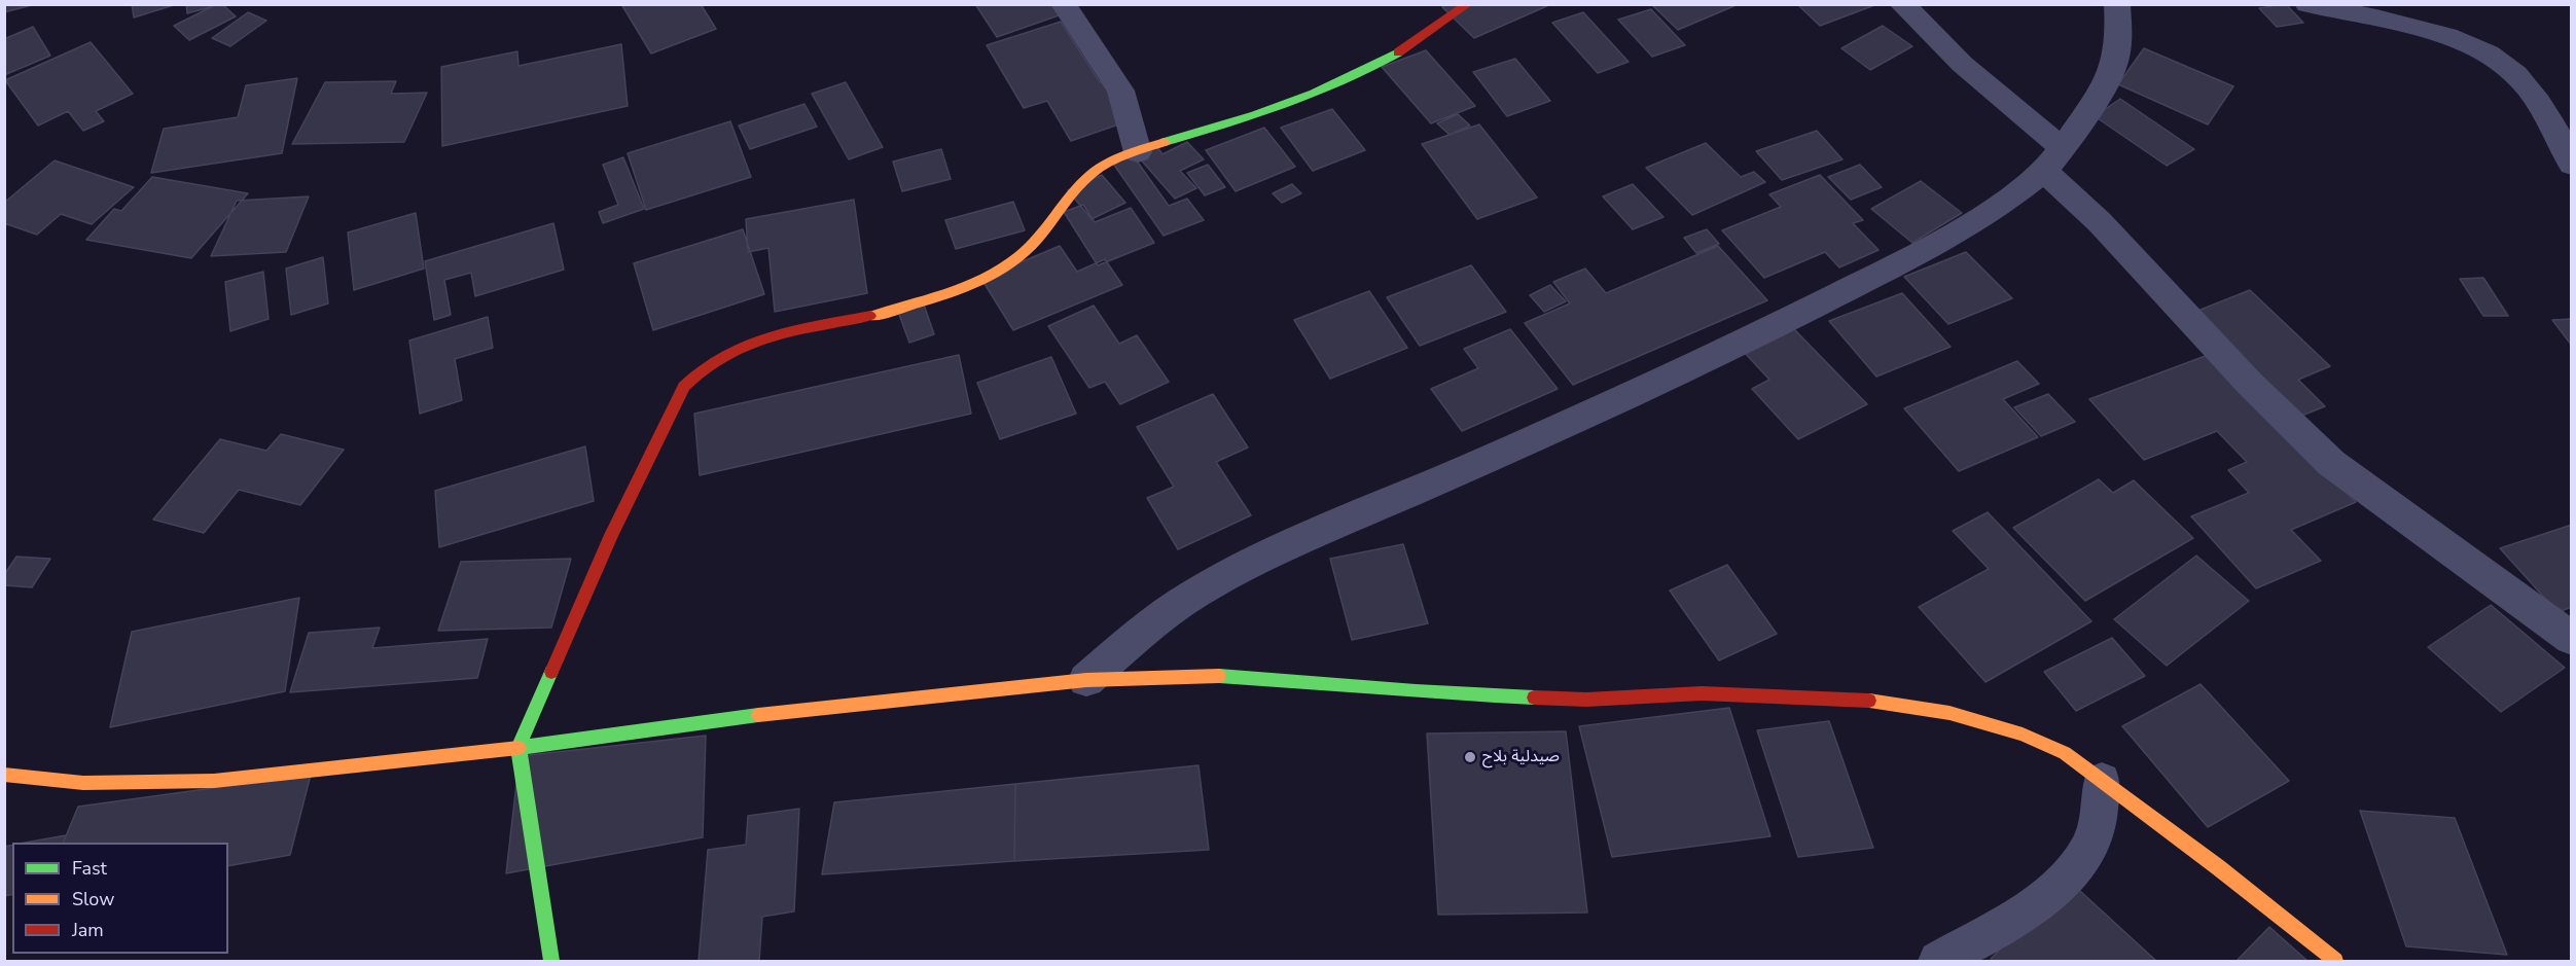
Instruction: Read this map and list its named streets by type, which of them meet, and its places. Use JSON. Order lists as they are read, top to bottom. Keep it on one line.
{"places":["صيدلية بلاح"],"legend":["Fast","Slow","Jam"]}
